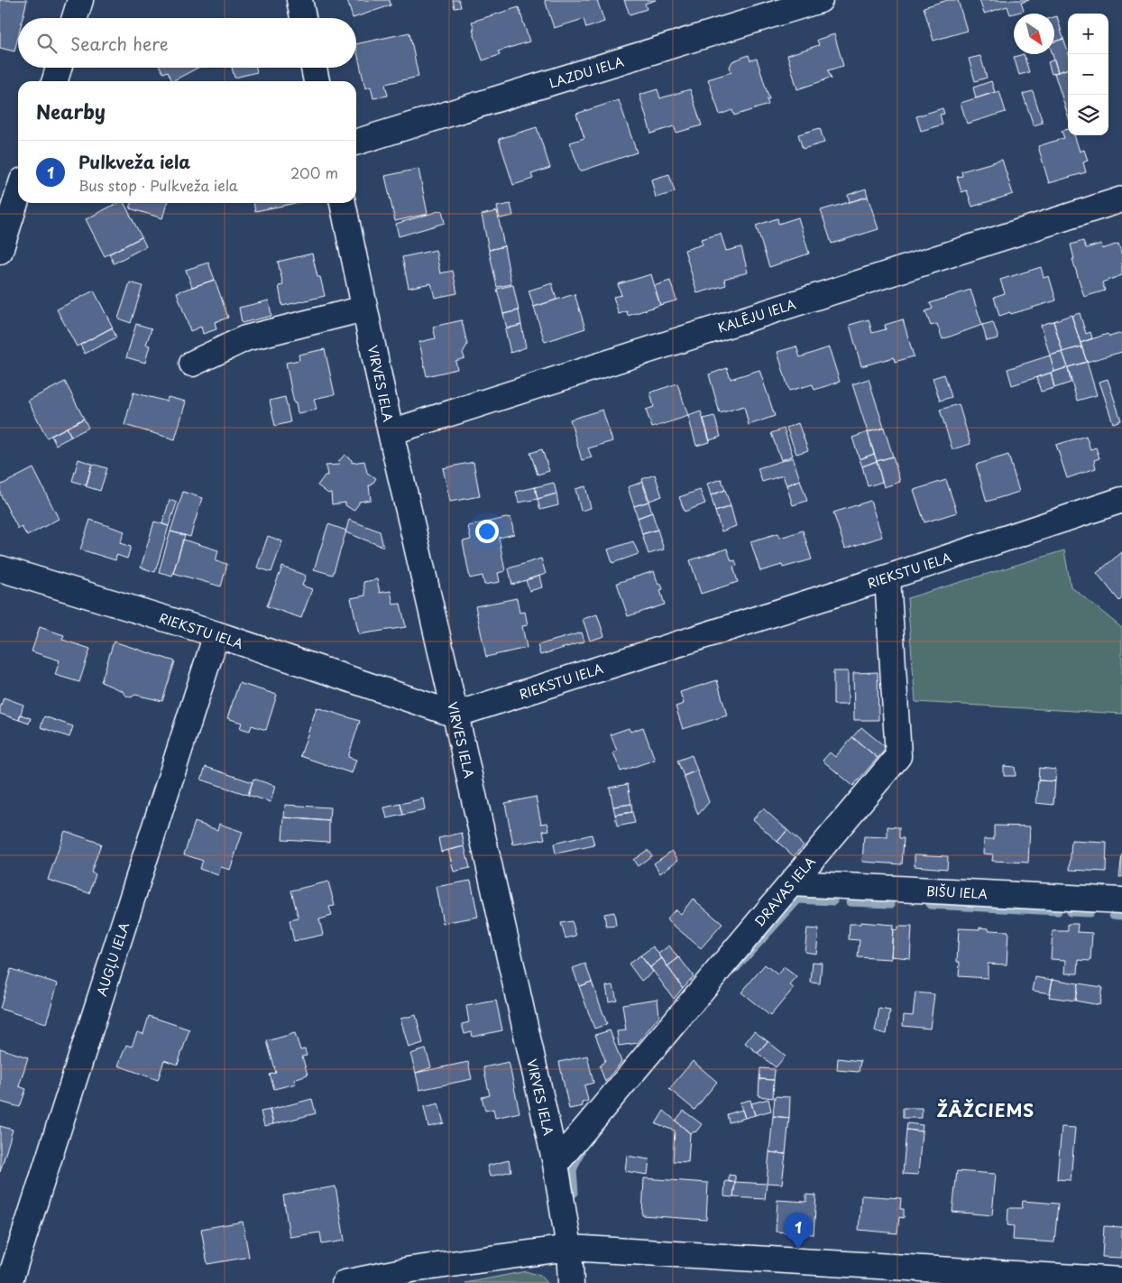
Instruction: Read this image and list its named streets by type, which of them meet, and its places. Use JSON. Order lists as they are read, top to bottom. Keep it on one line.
{"streets":{"street":["LAZDU IELA","KALĒJU IELA","VIRVES IELA","RIEKSTU IELA","DRAVAS IELA","BIŠU IELA","AUGĻU IELA"]},"crossings":[["KALĒJU IELA","VIRVES IELA"],["VIRVES IELA","RIEKSTU IELA"],["VIRVES IELA","DRAVAS IELA"],["RIEKSTU IELA","DRAVAS IELA"],["RIEKSTU IELA","AUGĻU IELA"],["DRAVAS IELA","BIŠU IELA"]],"districts":["ŽĀŽCIEMS"],"north":"bottom right","page":{"map_buttons":["+","−"],"search":"Search here","heading":"Nearby","list":[{"mark":"1","name":"Pulkveža iela","note":"Bus stop · Pulkveža iela","value":"200 m"}],"pins":"1"}}
